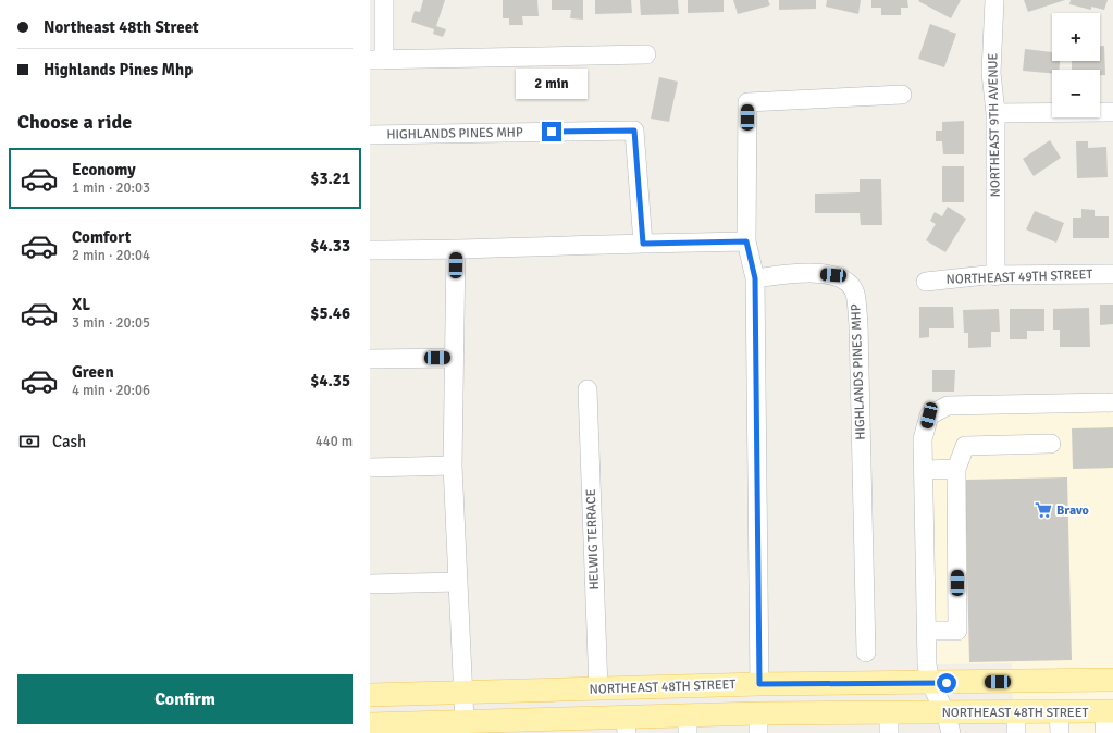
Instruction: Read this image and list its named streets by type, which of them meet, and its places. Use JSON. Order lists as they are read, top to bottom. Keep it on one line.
{"streets":{"main road":["NORTHEAST 48TH STREET"],"street":["NORTHEAST 9TH AVENUE","HIGHLANDS PINES MHP","NORTHEAST 49TH STREET","HELWIG TERRACE"]},"crossings":[["NORTHEAST 9TH AVENUE","NORTHEAST 49TH STREET"],["HELWIG TERRACE","NORTHEAST 48TH STREET"]],"places":{"supermarket":["Bravo"]},"page":{"banner":["Northeast 48th Street","Highlands Pines Mhp"],"map_buttons":["+","−"],"bubble":"2 min","heading":"Choose a ride","list":[{"name":"Economy","note":"1 min · 20:03","value":"$3.21"},{"name":"Comfort","note":"2 min · 20:04","value":"$4.33"},{"name":"XL","note":"3 min · 20:05","value":"$5.46"},{"name":"Green","note":"4 min · 20:06","value":"$4.35"}],"pay":["Cash","440 m"],"buttons":"Confirm"}}
